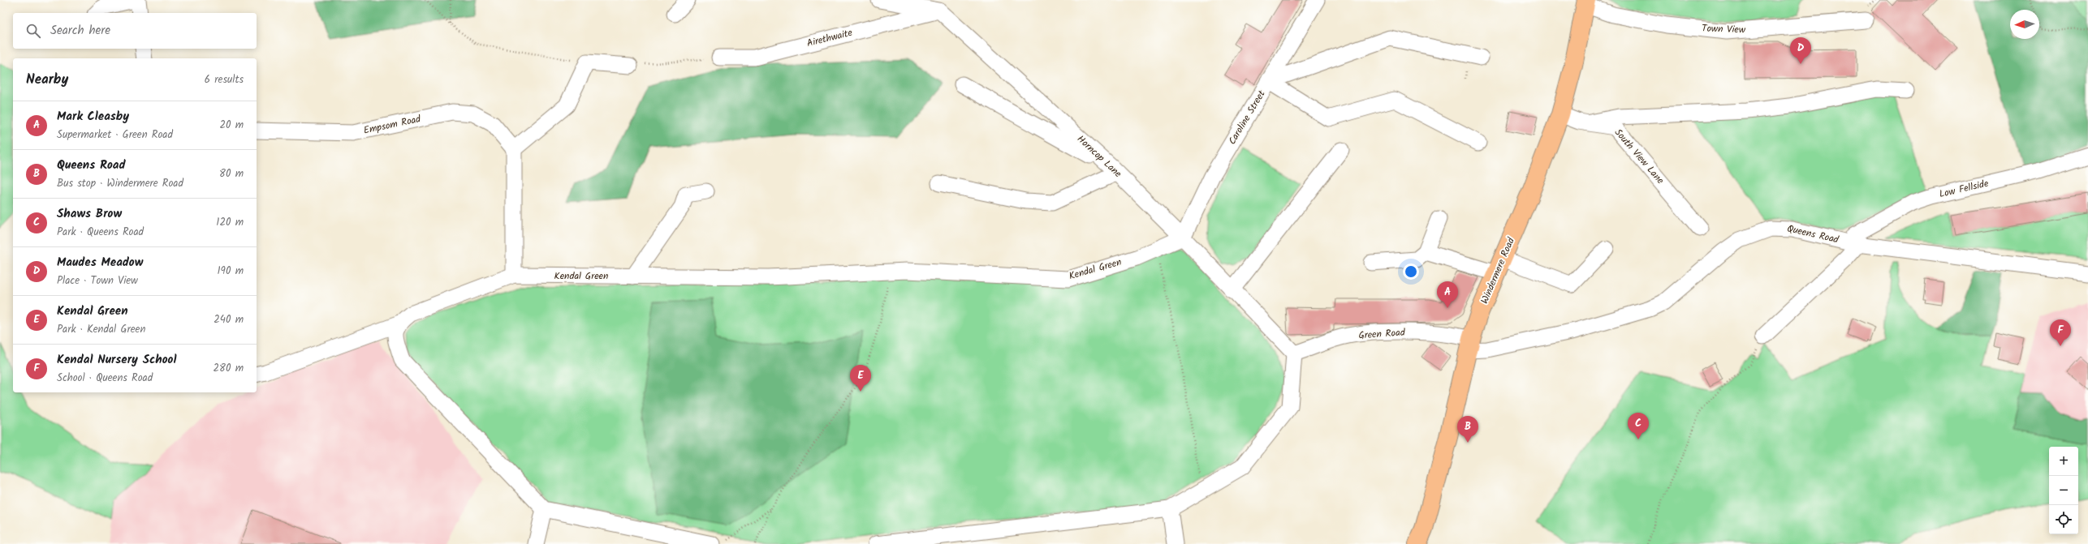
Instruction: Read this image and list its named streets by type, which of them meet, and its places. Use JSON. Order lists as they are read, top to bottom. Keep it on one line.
{"streets":{"highway":["Windermere Road"],"street":["Town View","Airethwaite","Caroline Street","Empsom Road","Horncop Lane","South View Lane","Low Fellside","Queens Road","Kendal Green","Green Road"]},"crossings":[["Town View","Windermere Road"],["Airethwaite","Horncop Lane"],["Caroline Street","Horncop Lane"],["Caroline Street","Kendal Green"],["Horncop Lane","Kendal Green"],["Horncop Lane","Green Road"],["South View Lane","Windermere Road"],["Low Fellside","Queens Road"],["Queens Road","Windermere Road"],["Queens Road","Green Road"],["Windermere Road","Green Road"]],"north":"left","page":{"search":"Search here","pins":["D","A","F","E","C","B"],"heading":["Nearby","6 results"],"list":[{"mark":"A","name":"Mark Cleasby","note":"Supermarket · Green Road","value":"20 m"},{"mark":"B","name":"Queens Road","note":"Bus stop · Windermere Road","value":"80 m"},{"mark":"C","name":"Shaws Brow","note":"Park · Queens Road","value":"120 m"},{"mark":"D","name":"Maudes Meadow","note":"Place · Town View","value":"190 m"},{"mark":"E","name":"Kendal Green","note":"Park · Kendal Green","value":"240 m"},{"mark":"F","name":"Kendal Nursery School","note":"School · Queens Road","value":"280 m"}],"map_buttons":["+","−"]}}
